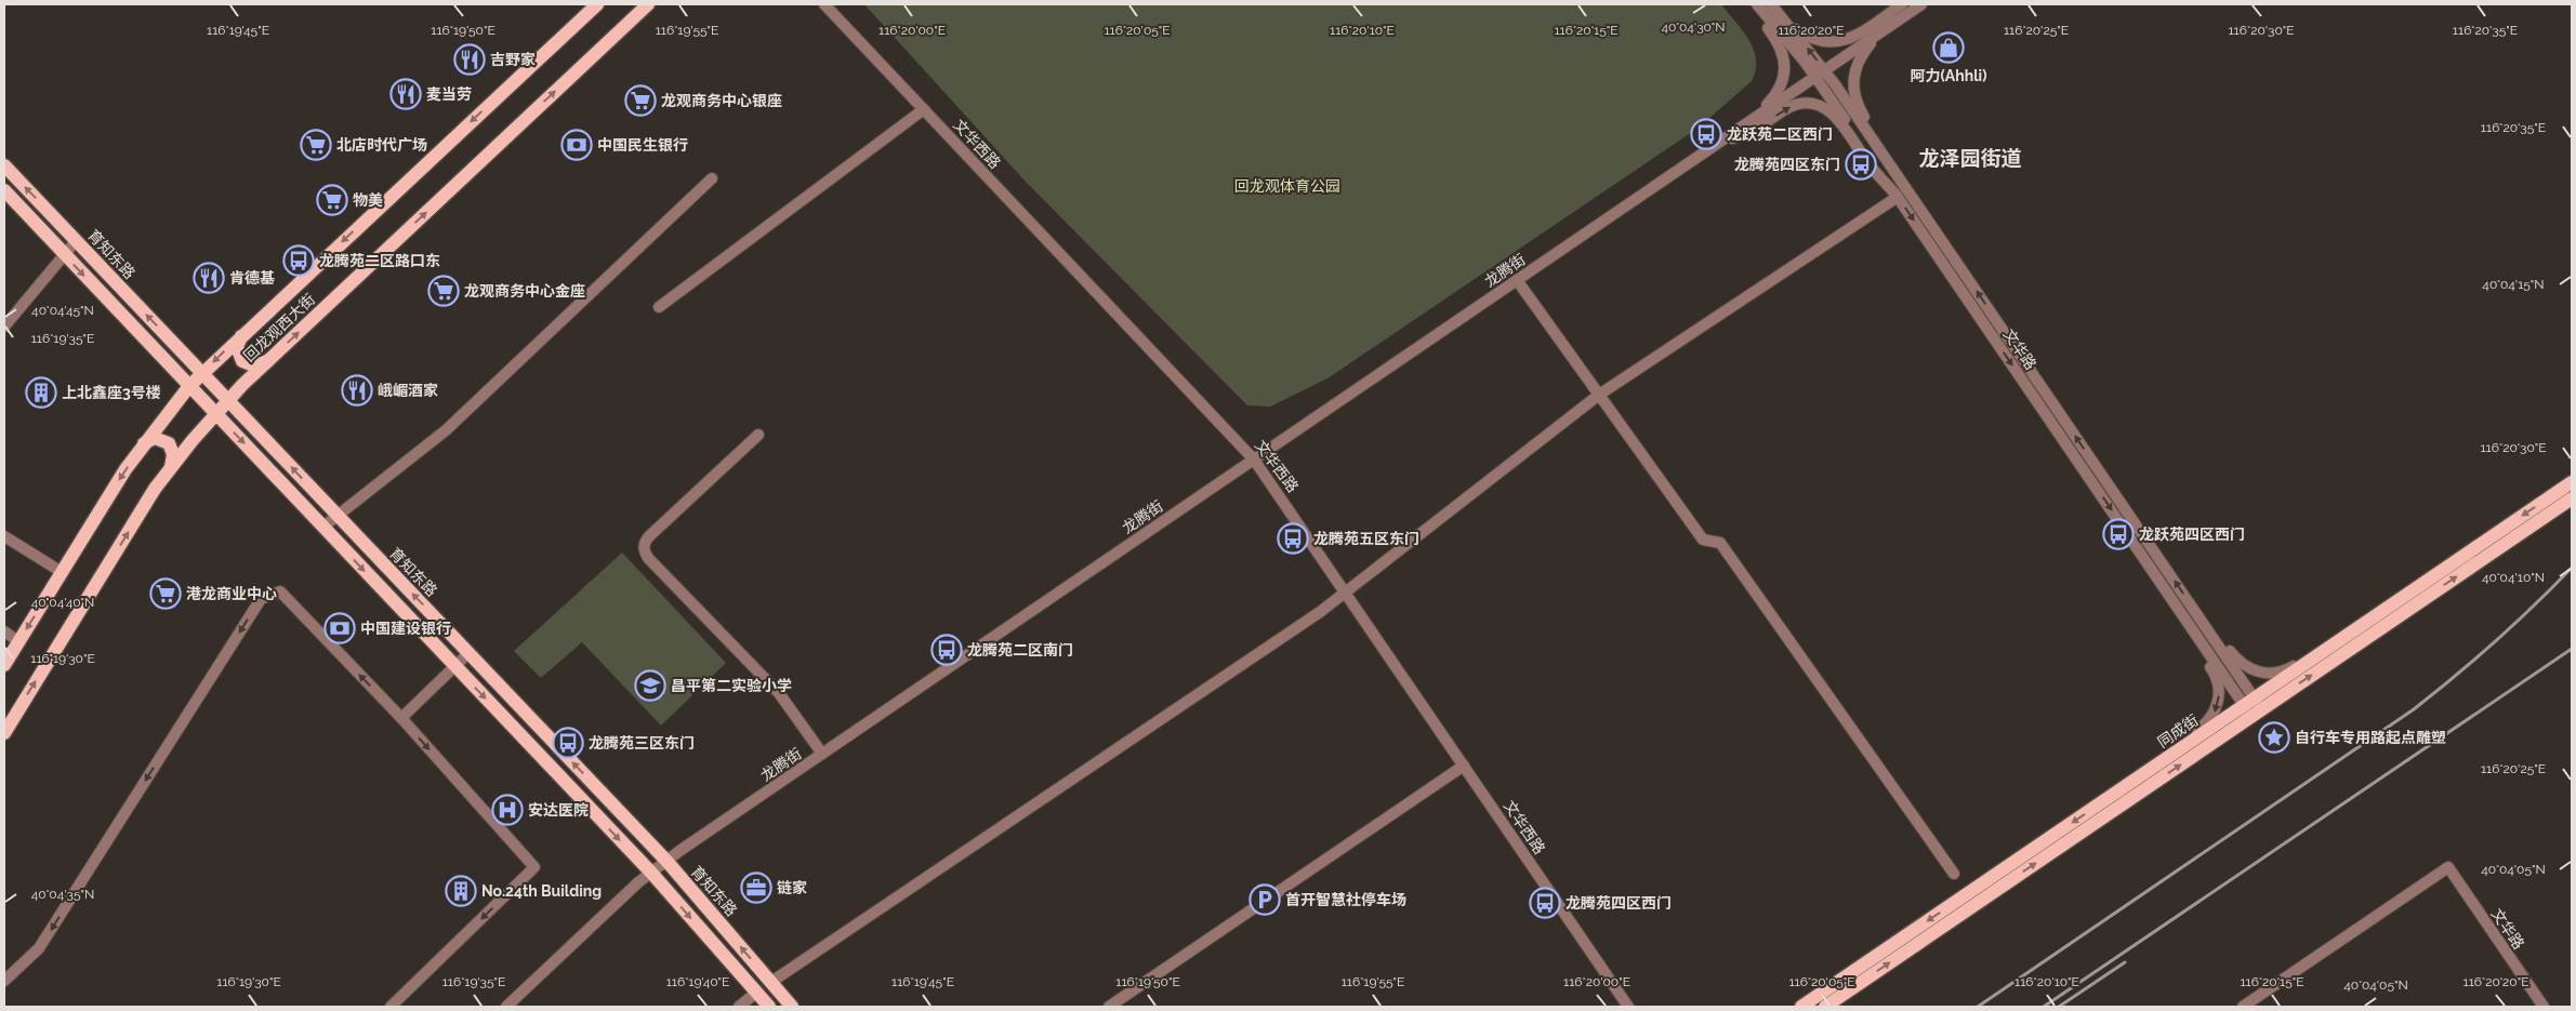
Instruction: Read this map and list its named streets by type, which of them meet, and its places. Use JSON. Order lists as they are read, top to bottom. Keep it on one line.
{"streets":{"main road":["育知东路","回龙观西大街","同成街"],"street":["文华西路","龙腾街","文华路"]},"crossings":[["文华西路","龙腾街"],["育知东路","龙腾街"],["育知东路","回龙观西大街"],["龙腾街","文华路"],["文华路","同成街"]],"districts":["龙泽园街道"],"parks":["回龙观体育公园"],"places":{"shop":["阿力(Ahhli)"],"restaurant":["吉野家","麦当劳","肯德基","峨嵋酒家"],"supermarket":["龙观商务中心银座","北店时代广场","物美","龙观商务中心金座","港龙商业中心"],"bus stop":["龙跃苑二区西门","龙腾苑四区东门","龙腾苑二区路口东","龙跃苑四区西门","龙腾苑五区东门","龙腾苑二区南门","龙腾苑三区东门","龙腾苑四区西门"],"bank":["中国民生银行","中国建设银行"],"building":["上北鑫座3号楼","No.24th Building"],"school or university":["昌平第二实验小学"],"place":["自行车专用路起点雕塑"],"hospital":["安达医院"],"office":["链家"],"parking":["首开智慧社停车场"]},"coordinates":["40°04'30\"N","116°20'10\"E","116°20'15\"E","116°20'25\"E","116°19'45\"E","116°19'50\"E","116°19'55\"E","116°20'00\"E","116°20'05\"E","116°20'20\"E","116°20'30\"E","116°20'35\"E","40°04'15\"N","40°04'45\"N","116°19'35\"E","40°04'10\"N","40°04'40\"N","116°19'30\"E","40°04'05\"N","40°04'35\"N","116°19'40\"E"]}
